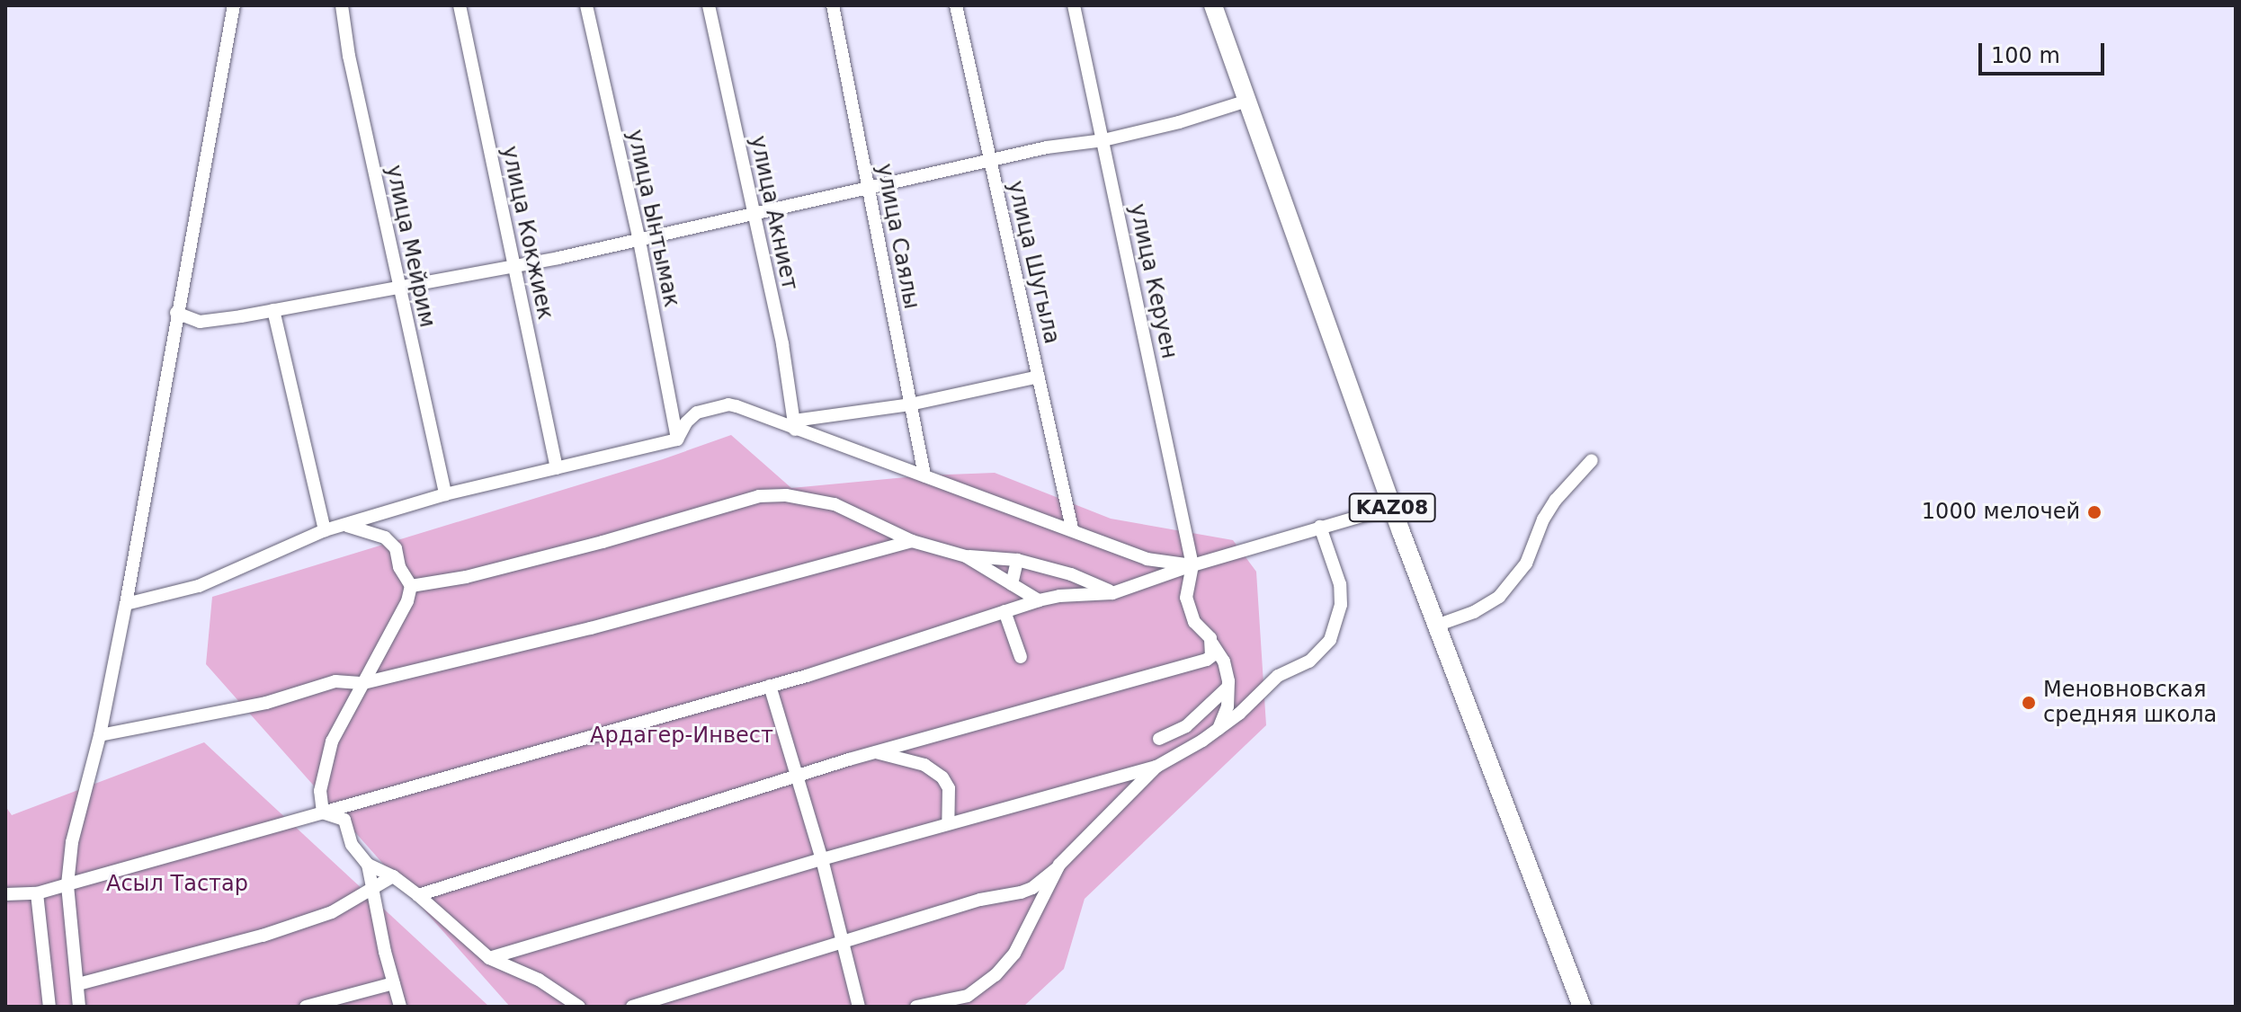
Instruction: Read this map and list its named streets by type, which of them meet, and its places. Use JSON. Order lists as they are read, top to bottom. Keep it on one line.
{"streets":{"highway":["KAZ08"],"street":["улица Акниет","улица Ынтымак","улица Кокжиек","улица Саялы","улица Мейрим","улица Шугыла","улица Керуен"]},"parks":["Ардагер-Инвест","Асыл Тастар"],"places":["1000 мелочей","Меновновская средняя школа"],"scale_bar":"100 m"}
